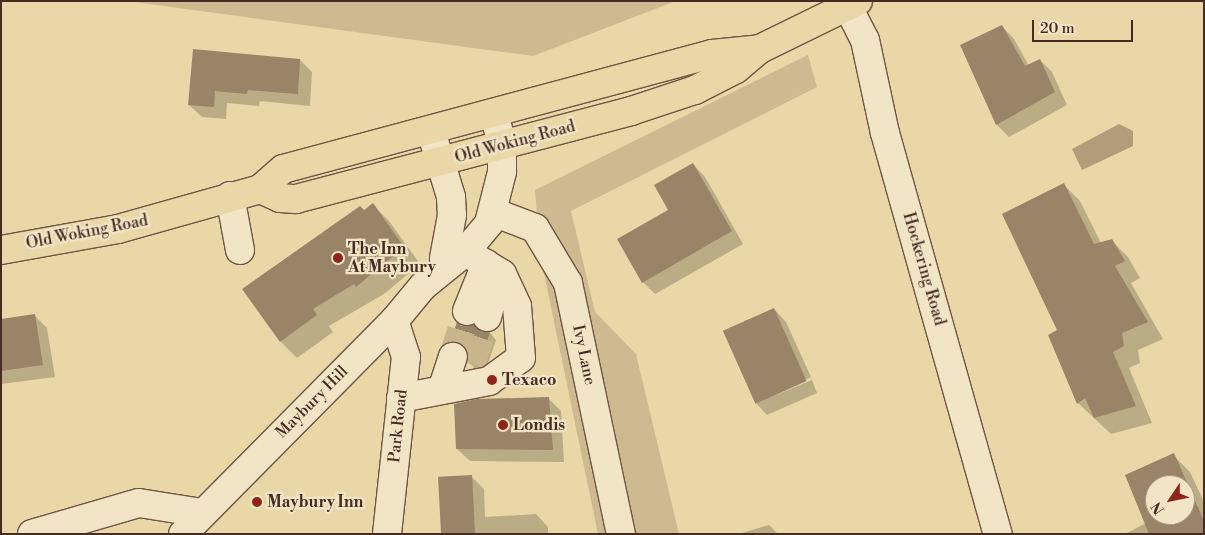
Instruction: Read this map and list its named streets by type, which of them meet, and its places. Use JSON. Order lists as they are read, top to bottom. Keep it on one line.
{"streets":{"main road":["Old Woking Road"],"street":["Hockering Road","Ivy Lane","Maybury Hill","Park Road"]},"crossings":[["Old Woking Road","Hockering Road"],["Old Woking Road","Maybury Hill"],["Ivy Lane","Maybury Hill"],["Maybury Hill","Park Road"]],"places":["The Inn At Maybury","Texaco","Londis","Maybury Inn"],"scale_bar":"20 m","north":"bottom left"}
